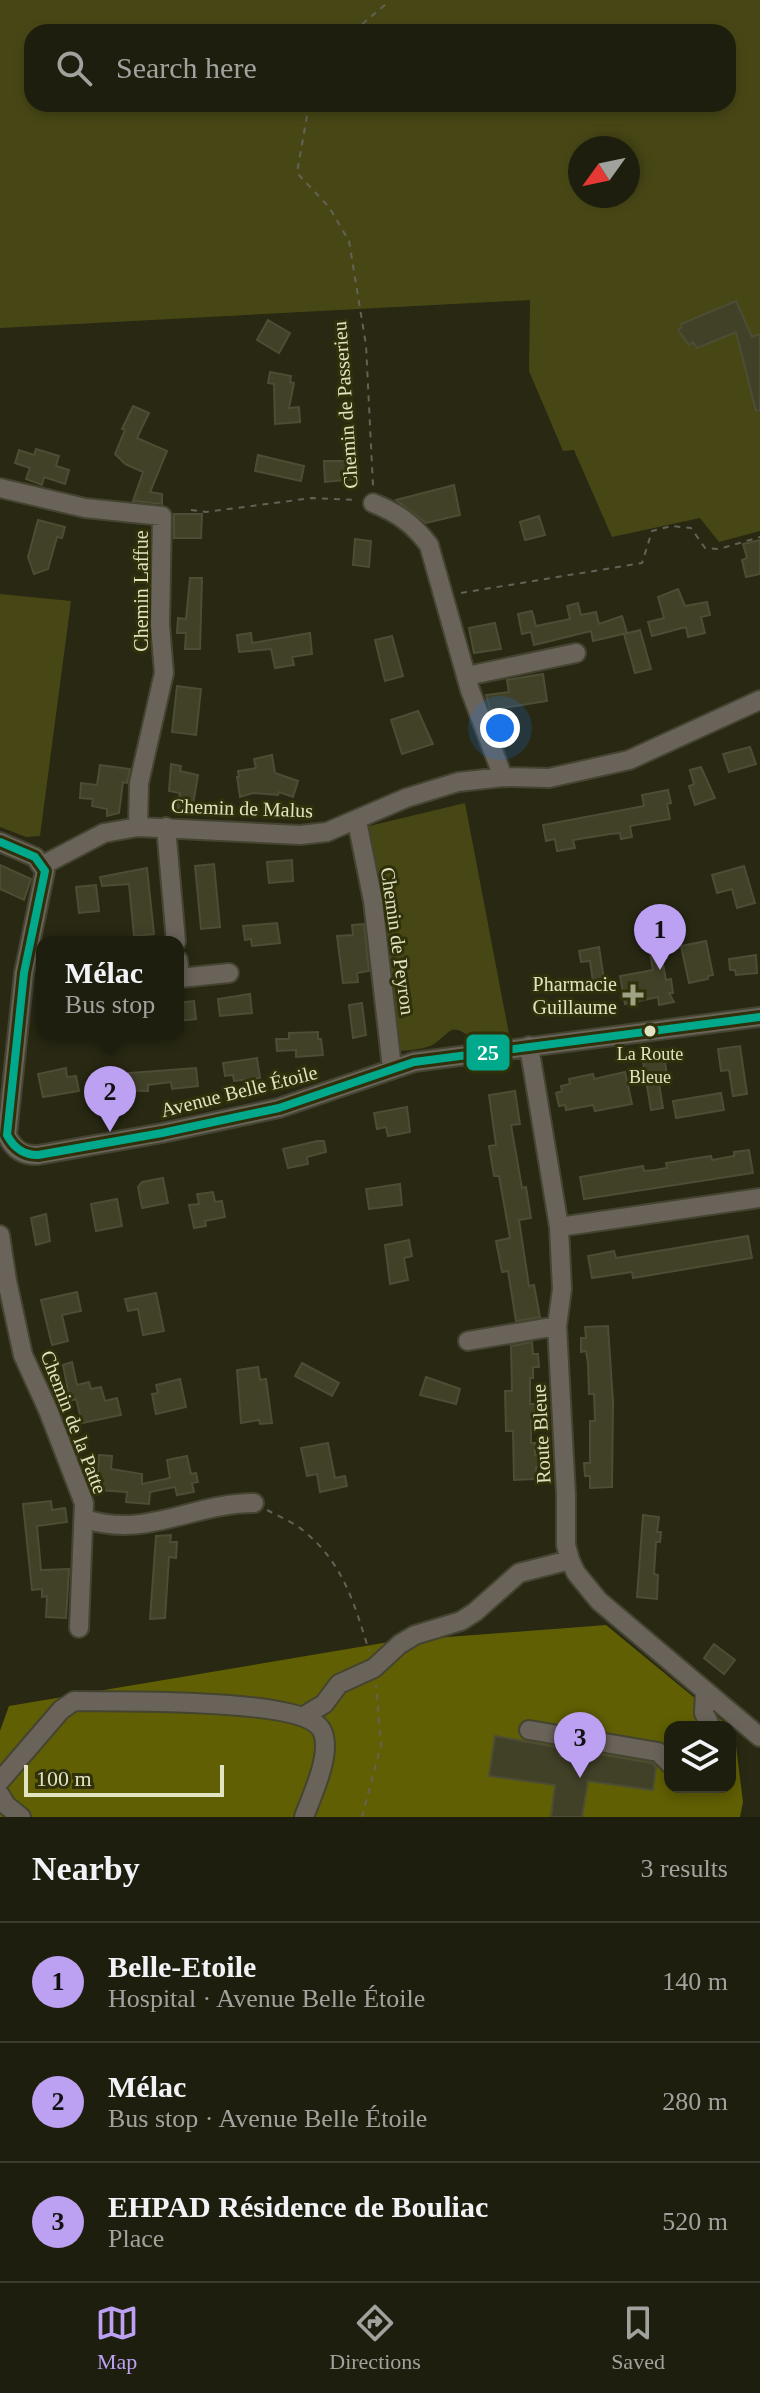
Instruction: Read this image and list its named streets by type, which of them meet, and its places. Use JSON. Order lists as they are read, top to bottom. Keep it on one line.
{"streets":{"street":["Chemin de Passerieu","Chemin Laffue","Chemin de Malus","Chemin de Peyron","Avenue Belle Étoile","Chemin de la Patte","Route Bleue"]},"crossings":[["Chemin de Passerieu","Chemin de Malus"],["Chemin Laffue","Chemin de Malus"],["Chemin de Malus","Chemin de Peyron"],["Chemin de Malus","Avenue Belle Étoile"],["Chemin de Peyron","Avenue Belle Étoile"],["Avenue Belle Étoile","Route Bleue"]],"places":{"health":["Pharmacie Guillaume"],"other":["La Route Bleue"]},"lines":["transit line 25"],"scale_bar":"100 m","north":"bottom left","page":{"search":"Search here","pins":["1","2","3"],"popup":["Mélac","Bus stop"],"scale":"100 m","heading":["Nearby","3 results"],"list":[{"mark":"1","name":"Belle-Etoile","note":"Hospital · Avenue Belle Étoile","value":"140 m"},{"mark":"2","name":"Mélac","note":"Bus stop · Avenue Belle Étoile","value":"280 m"},{"mark":"3","name":"EHPAD Résidence de Bouliac","note":"Place","value":"520 m"}],"nav":["Map","Directions","Saved"]}}
